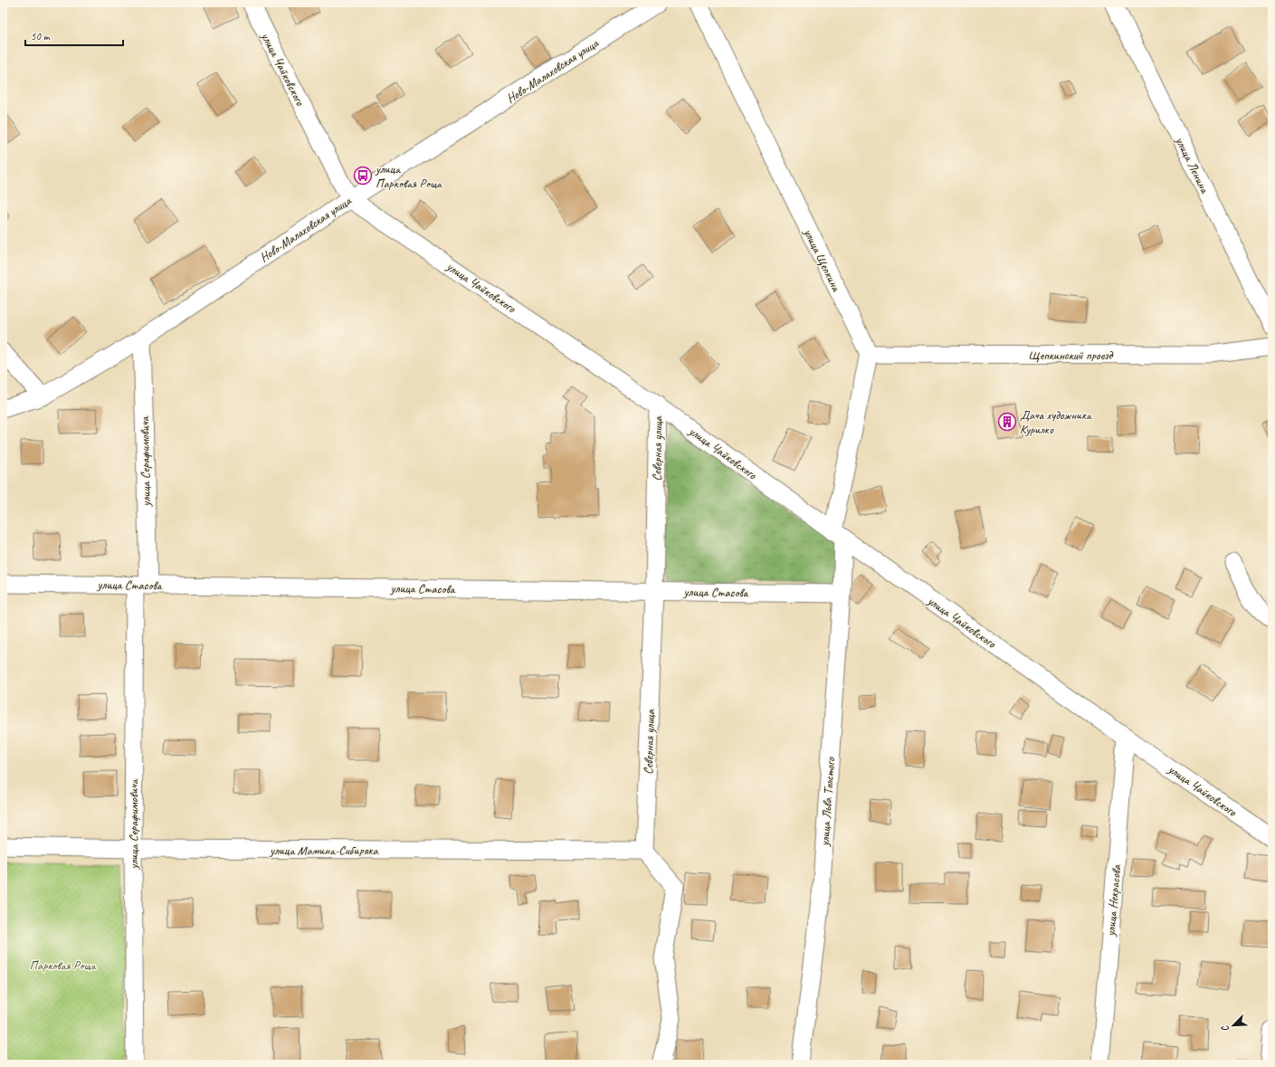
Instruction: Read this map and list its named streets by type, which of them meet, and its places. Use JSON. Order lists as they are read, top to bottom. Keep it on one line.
{"streets":{"street":["улица Чайковского","Ново-Малаховская улица","улица Ленина","улица Щепкина","Щепкинский проезд","Северная улица","улица Серафимовича","улица Стасова","улица Льва Толстого","улица Мамина-Сибиряка","улица Некрасова"]},"crossings":[["улица Чайковского","Ново-Малаховская улица"],["улица Чайковского","Северная улица"],["улица Чайковского","улица Льва Толстого"],["улица Чайковского","улица Некрасова"],["Ново-Малаховская улица","улица Серафимовича"],["улица Щепкина","Щепкинский проезд"],["Северная улица","улица Стасова"],["Северная улица","улица Мамина-Сибиряка"],["улица Серафимовича","улица Стасова"],["улица Серафимовича","улица Мамина-Сибиряка"],["улица Стасова","улица Льва Толстого"]],"parks":["Парковая Роща"],"places":{"bus stop":["улица Парковая Роща"],"building":["Дача художника Курилко"]},"scale_bar":"50 m","north":"bottom left"}
